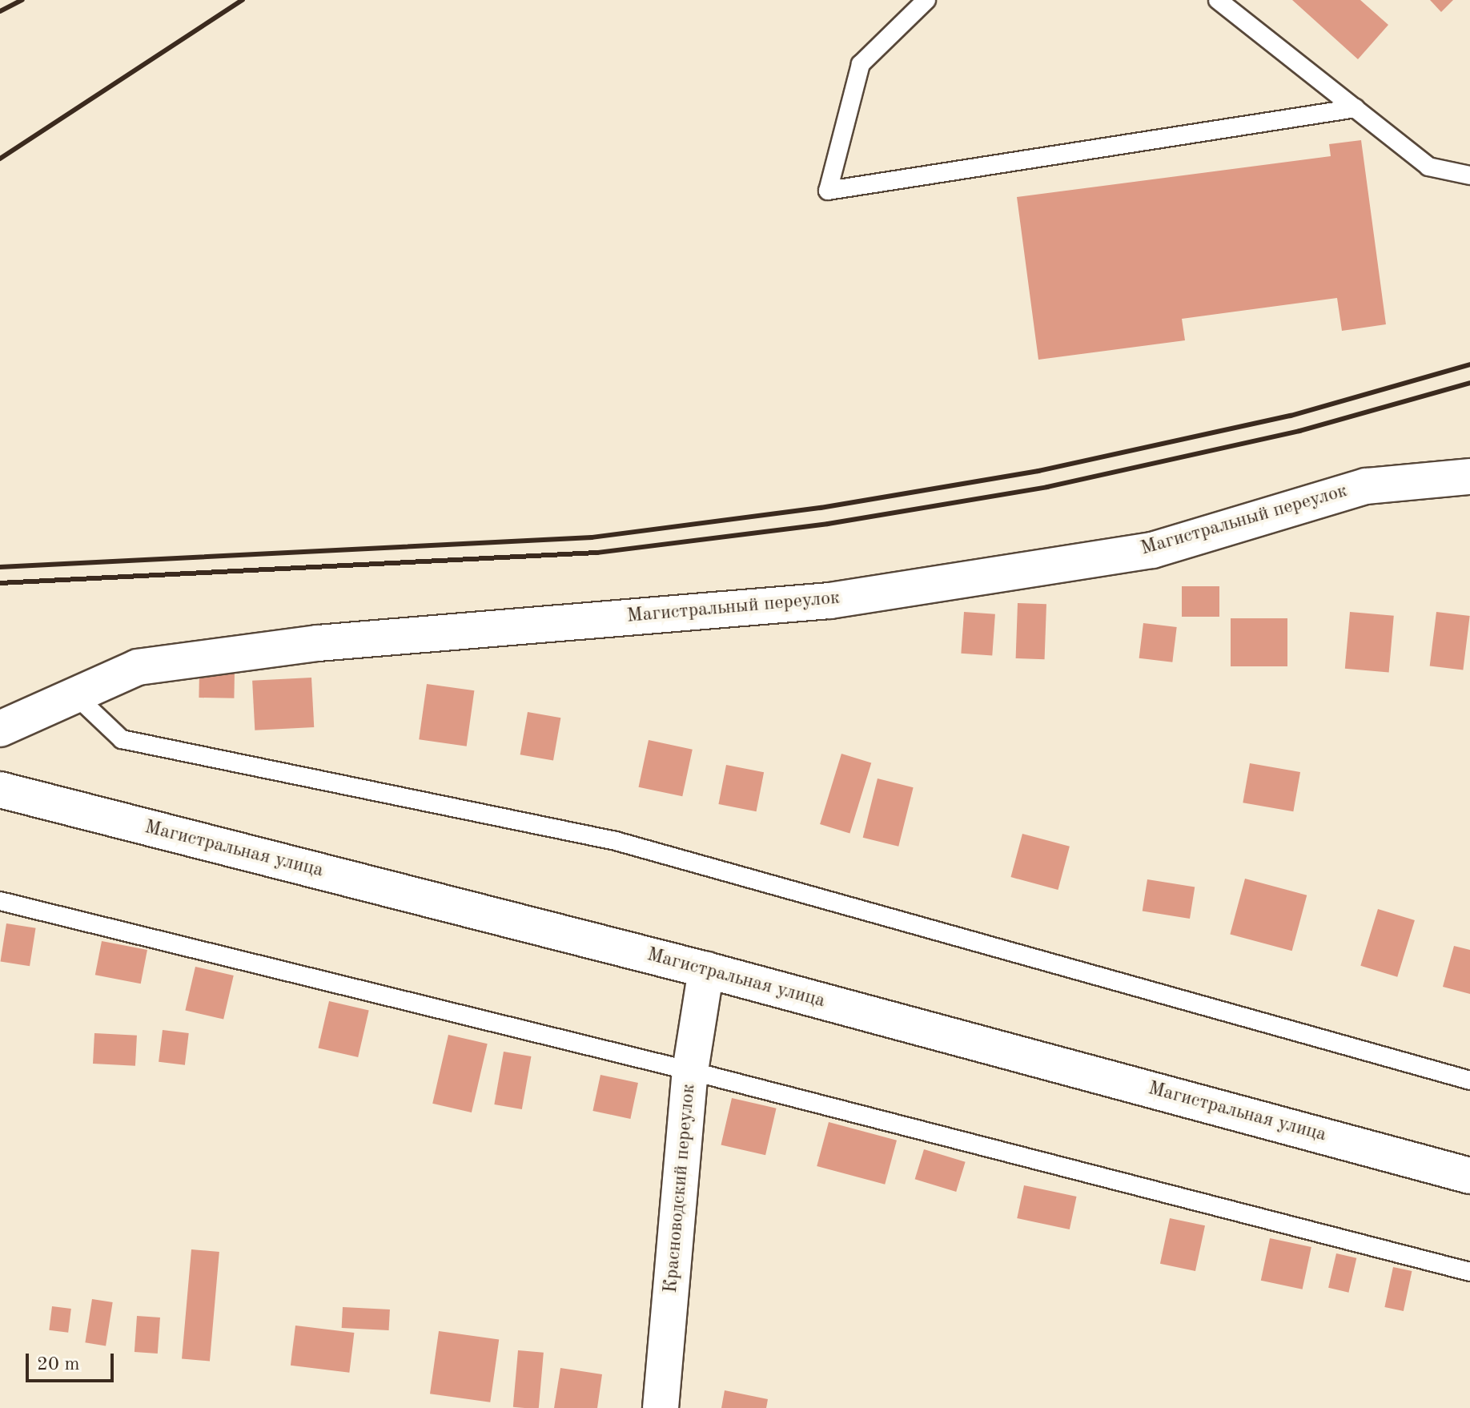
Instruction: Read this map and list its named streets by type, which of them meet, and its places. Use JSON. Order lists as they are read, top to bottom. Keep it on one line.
{"streets":{"street":["Магистральный переулок","Магистральная улица","Красноводский переулок"]},"crossings":[["Магистральная улица","Красноводский переулок"]],"scale_bar":"20 m"}
